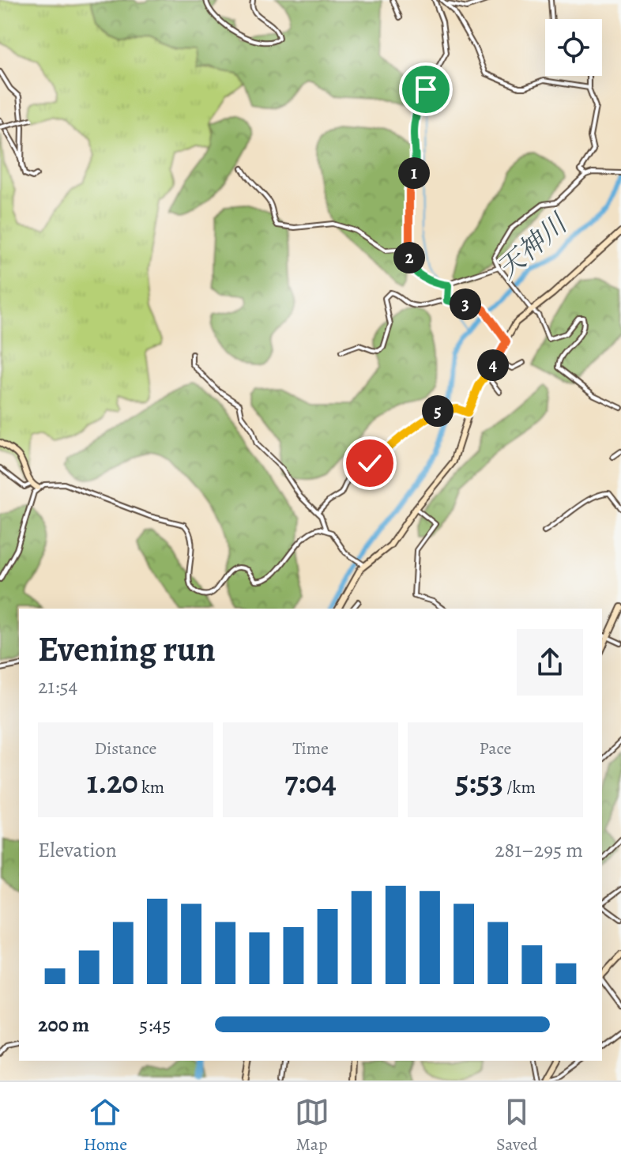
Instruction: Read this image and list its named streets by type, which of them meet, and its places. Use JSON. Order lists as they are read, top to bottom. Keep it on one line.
{"water":["天神川"],"page":{"pins":["1","2","3","4","5"],"heading":["Evening run","21:54"],"stats":[["Distance","1.20 km"],["Time","7:04"],["Pace","5:53 /km"]],"chart":["Elevation","281–295 m"],"list":[{"name":"200 m","note":"5:45"}],"tabs":["Home","Map","Saved"]}}
